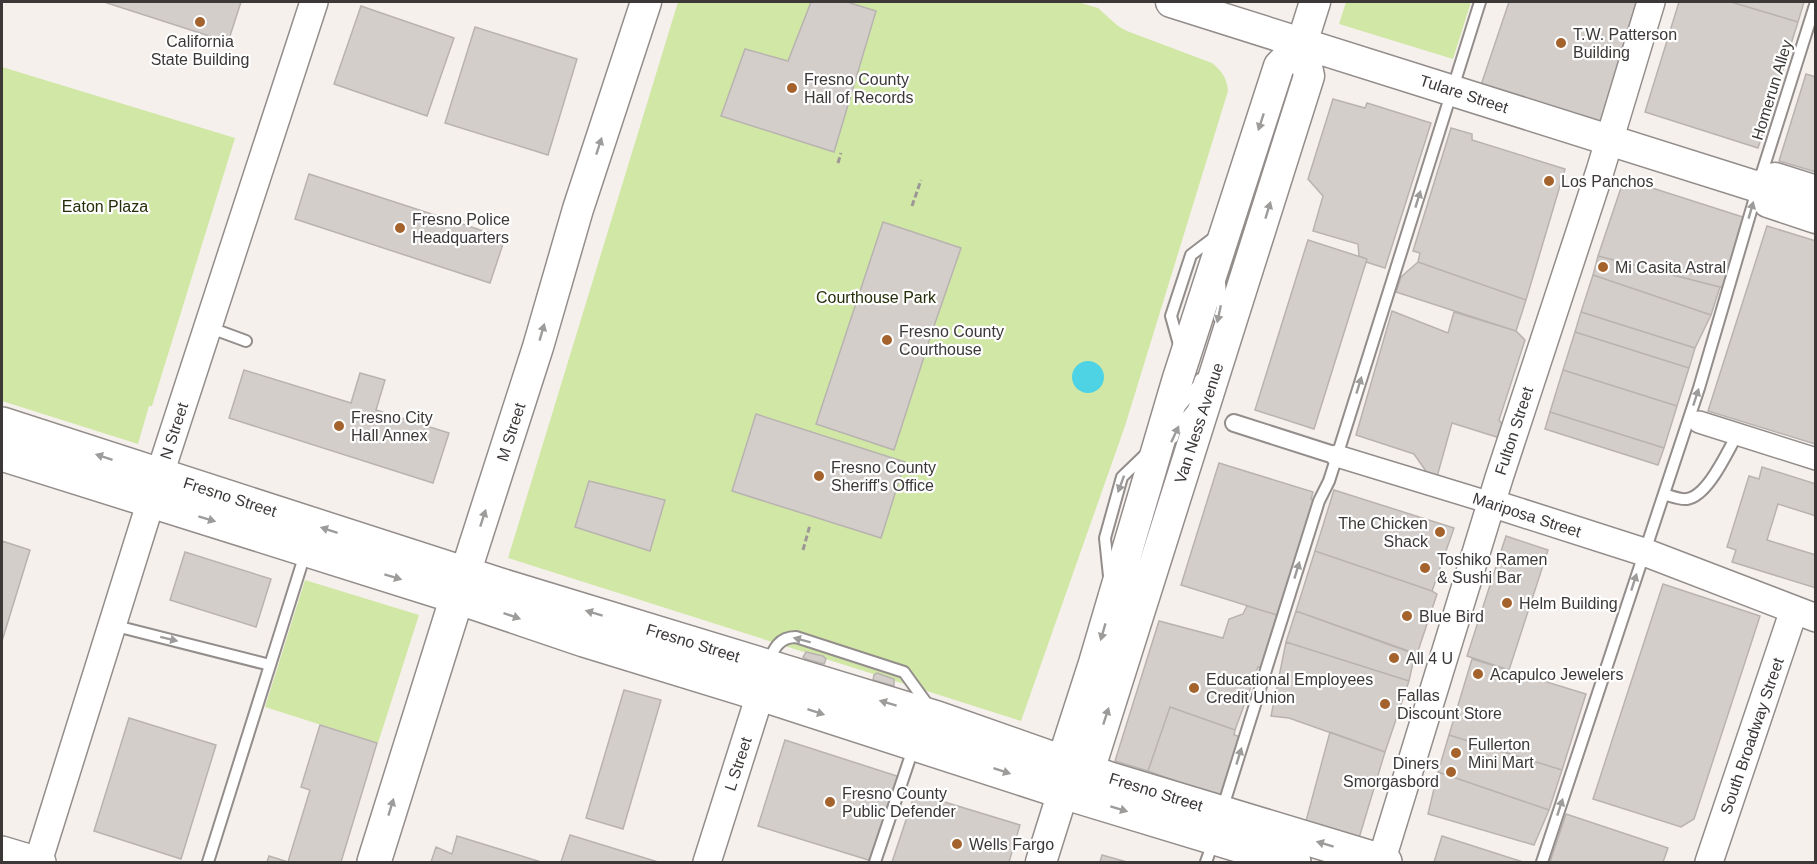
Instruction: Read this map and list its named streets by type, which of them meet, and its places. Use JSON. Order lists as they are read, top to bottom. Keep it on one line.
{"streets":{"main road":["Tulare Street","Van Ness Avenue","M Street","Fresno Street"],"street":["N Street","Fulton Street","Mariposa Street","South Broadway Street","L Street"],"lane":["Homerun Alley"]},"crossings":[["Homerun Alley","Tulare Street"],["Homerun Alley","Mariposa Street"],["Tulare Street","Van Ness Avenue"],["Tulare Street","Fulton Street"],["Van Ness Avenue","Fresno Street"],["N Street","Fresno Street"],["Fulton Street","Fresno Street"],["Fulton Street","Mariposa Street"],["M Street","Fresno Street"],["Fresno Street","L Street"],["Mariposa Street","South Broadway Street"]],"one_way":["Homerun Alley","M Street"],"parks":["Eaton Plaza","Courthouse Park"],"places":["California State Building","T.W. Patterson Building","Fresno County Hall of Records","Los Panchos","Fresno Police Headquarters","Mi Casita Astral","Fresno County Courthouse","Fresno City Hall Annex","Fresno County Sheriff's Office","The Chicken Shack","Toshiko Ramen & Sushi Bar","Helm Building","Blue Bird","All 4 U","Acapulco Jewelers","Educational Employees Credit Union","Fallas Discount Store","Fullerton Mini Mart","Diners Smorgasbord","Fresno County Public Defender","Wells Fargo"]}
